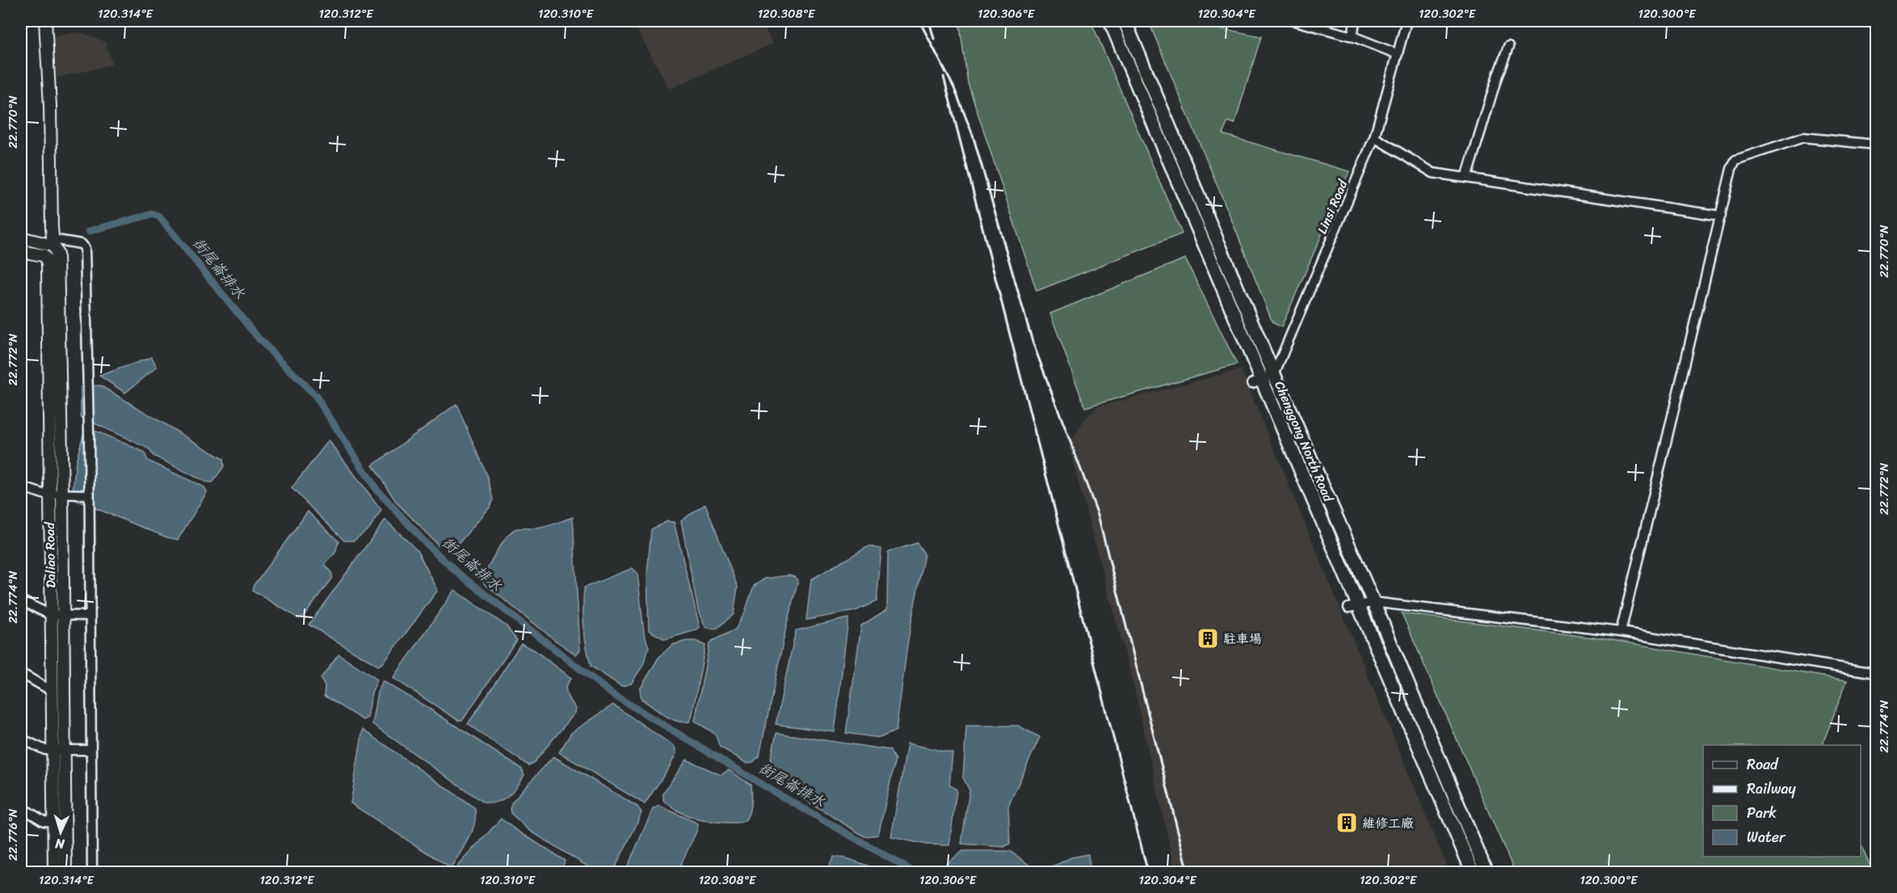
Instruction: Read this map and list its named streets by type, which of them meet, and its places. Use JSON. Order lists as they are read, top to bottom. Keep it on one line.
{"streets":{"main road":["Chenggong North Road"],"street":["Linsi Road","Daliao Road"]},"crossings":[["Linsi Road","Chenggong North Road"]],"water":["街尾崙排水"],"places":{"building":["駐車場","維修工廠"]},"legend":["Road","Railway","Park","Water"],"north":"bottom","coordinates":["120.314°E","120.312°E","120.310°E","120.308°E","120.306°E","120.304°E","120.302°E","120.300°E","22.770°N","22.772°N","22.774°N","22.776°N"]}
